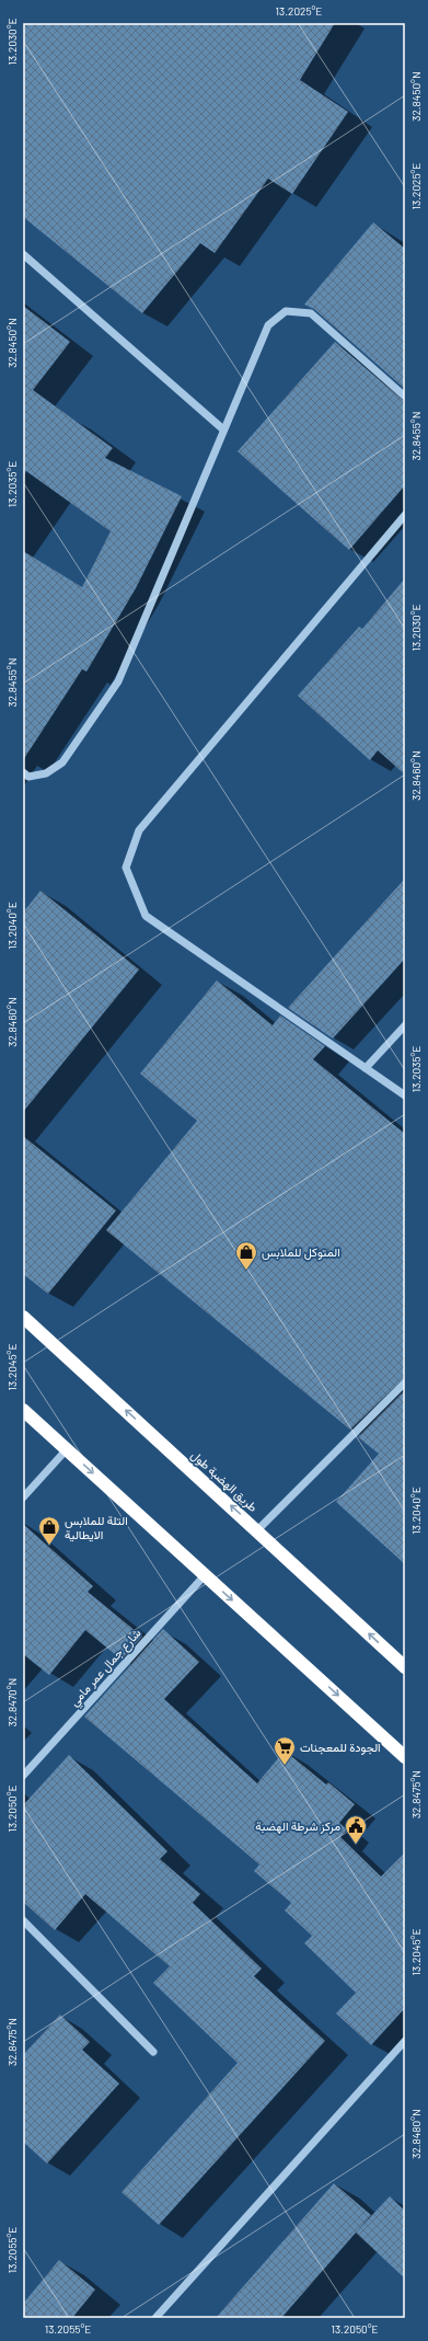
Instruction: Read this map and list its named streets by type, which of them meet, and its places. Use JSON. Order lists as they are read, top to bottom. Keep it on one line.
{"streets":{"highway":["طريق الهضبة طول"],"street":["شارع جمال عمر مامي"]},"places":{"shop":["المتوكل للملابس","التلة للملابس الايطالية"],"supermarket":["الجودة للمعجنات"],"public building":["مركز شرطة الهضبة"]},"coordinates":["13.2025°E","13.2030°E","32.8450°N","32.8455°N","13.2035°E","32.8460°N","13.2040°E","13.2045°E","32.8470°N","32.8475°N","13.2050°E","32.8480°N","13.2055°E"]}
